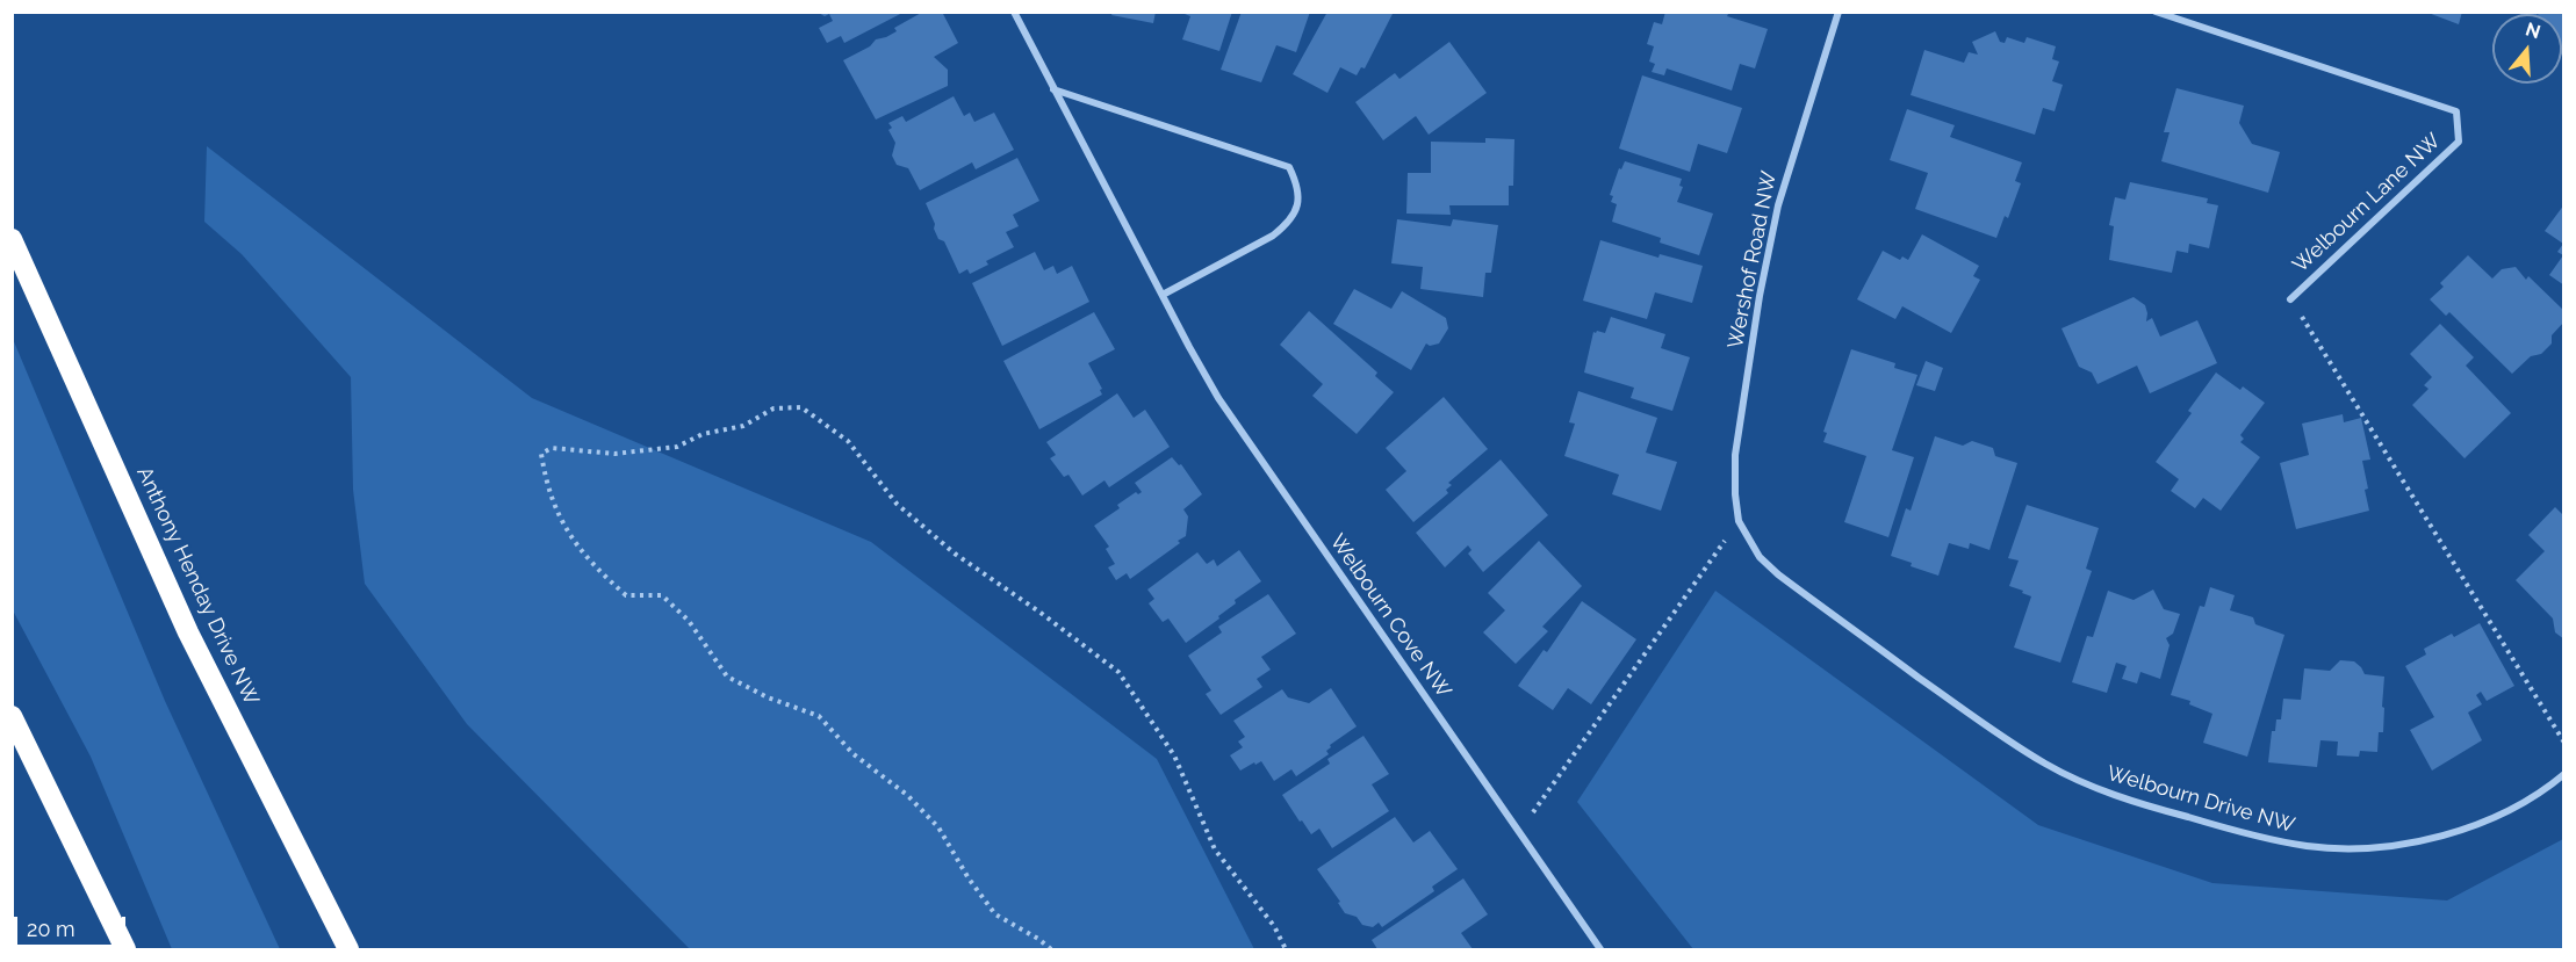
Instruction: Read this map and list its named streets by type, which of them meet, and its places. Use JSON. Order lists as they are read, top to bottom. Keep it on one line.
{"streets":{"highway":["Anthony Henday Drive NW"],"street":["Welbourn Lane NW","Wershof Road NW","Welbourn Cove NW","Welbourn Drive NW"]},"crossings":[["Wershof Road NW","Welbourn Drive NW"]],"scale_bar":"20 m","north":"top"}
